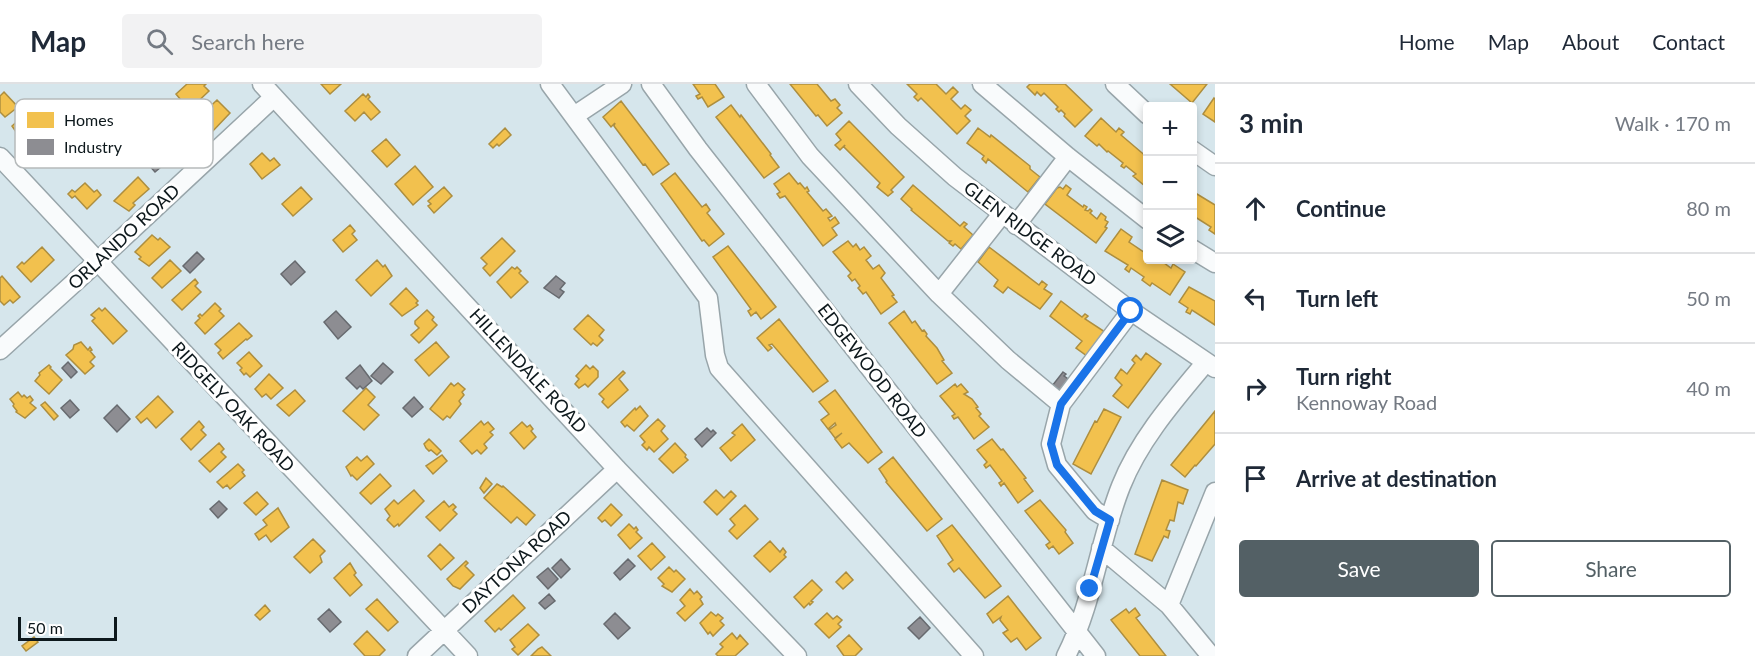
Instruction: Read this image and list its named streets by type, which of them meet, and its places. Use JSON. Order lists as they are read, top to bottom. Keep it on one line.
{"streets":{"street":["GLEN RIDGE ROAD","ORLANDO ROAD","HILLENDALE ROAD","EDGEWOOD ROAD","RIDGELY OAK ROAD","DAYTONA ROAD"]},"crossings":[["ORLANDO ROAD","HILLENDALE ROAD"],["ORLANDO ROAD","RIDGELY OAK ROAD"],["HILLENDALE ROAD","DAYTONA ROAD"],["RIDGELY OAK ROAD","DAYTONA ROAD"]],"legend":["Homes","Industry"],"scale_bar":"50 m","page":{"header":"Map","search":"Search here","nav":["Home","Map","About","Contact"],"heading":["3 min","Walk · 170 m"],"map_buttons":["+","−"],"list":[["Continue","80 m"],["Turn left","50 m"],["Turn right","Kennoway Road","40 m"],"Arrive at destination"],"buttons":["Save","Share"],"scale":"50 m"}}
